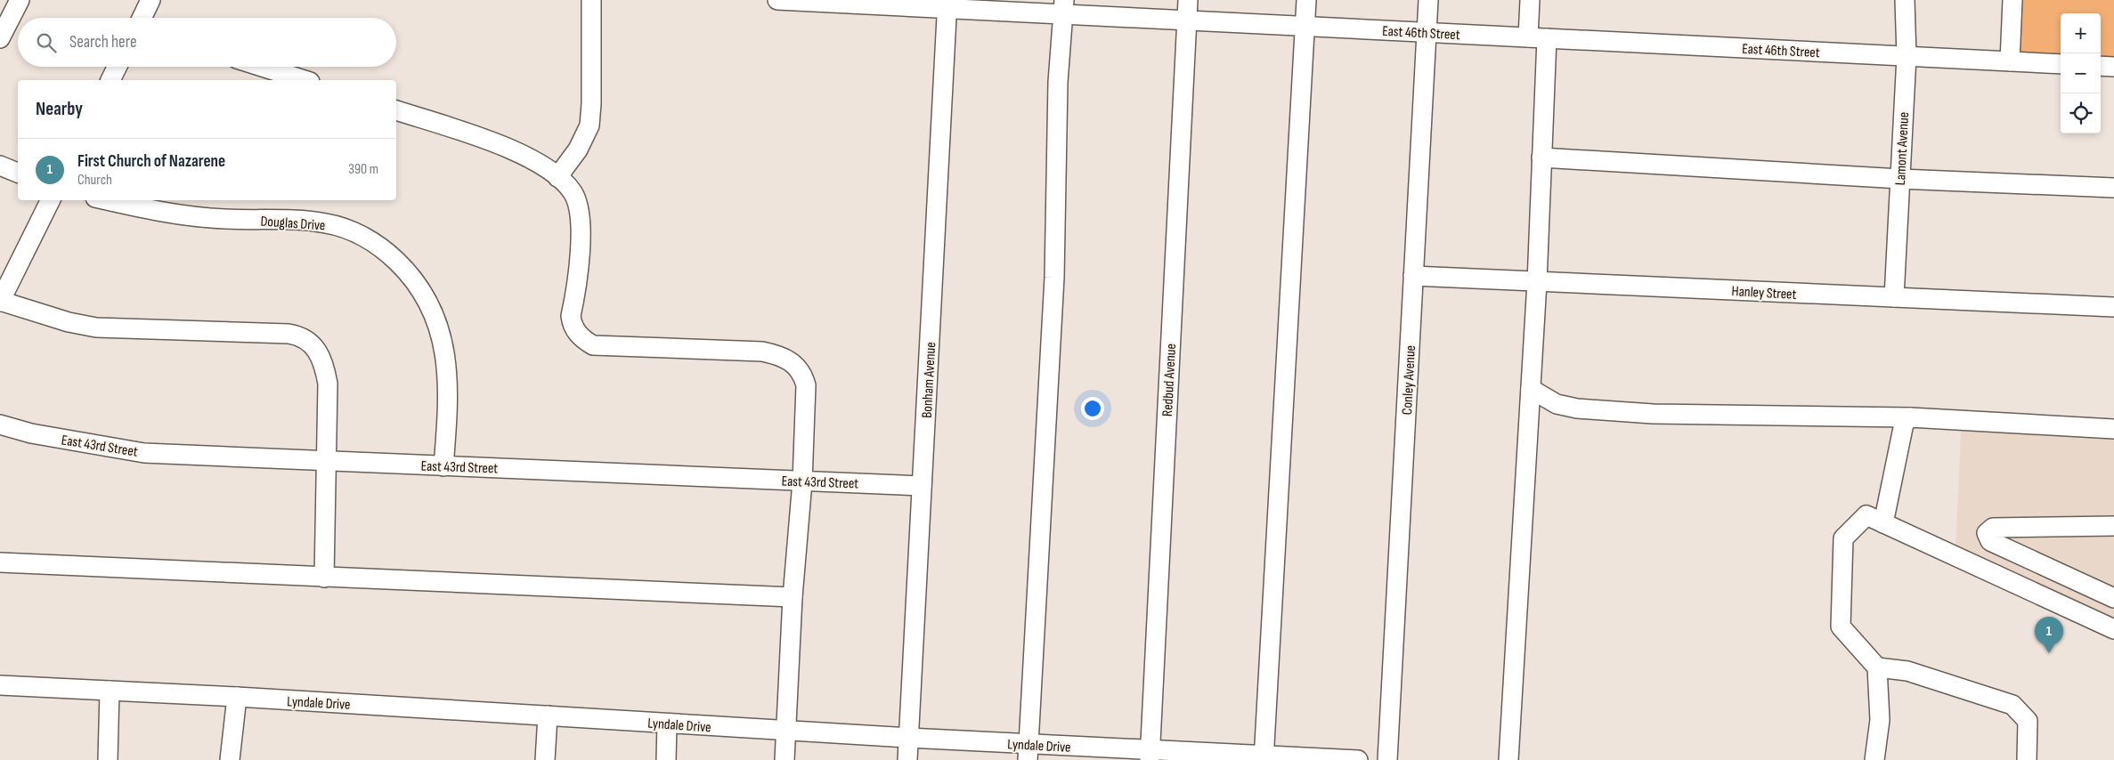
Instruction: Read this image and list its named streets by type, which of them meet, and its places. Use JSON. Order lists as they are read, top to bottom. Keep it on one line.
{"streets":{"street":["East 46th Street","Lamont Avenue","Douglas Drive","Hanley Street","Bonham Avenue","Redbud Avenue","Conley Avenue","East 43rd Street","Lyndale Drive"]},"crossings":[["East 46th Street","Lamont Avenue"],["East 46th Street","Bonham Avenue"],["East 46th Street","Redbud Avenue"],["East 46th Street","Conley Avenue"],["Lamont Avenue","Hanley Street"],["Douglas Drive","East 43rd Street"],["Hanley Street","Conley Avenue"],["Bonham Avenue","East 43rd Street"],["Bonham Avenue","Lyndale Drive"],["Redbud Avenue","Lyndale Drive"]],"page":{"map_buttons":["+","−"],"search":"Search here","heading":"Nearby","list":[{"mark":"1","name":"First Church of Nazarene","note":"Church","value":"390 m"}],"pins":"1"}}
